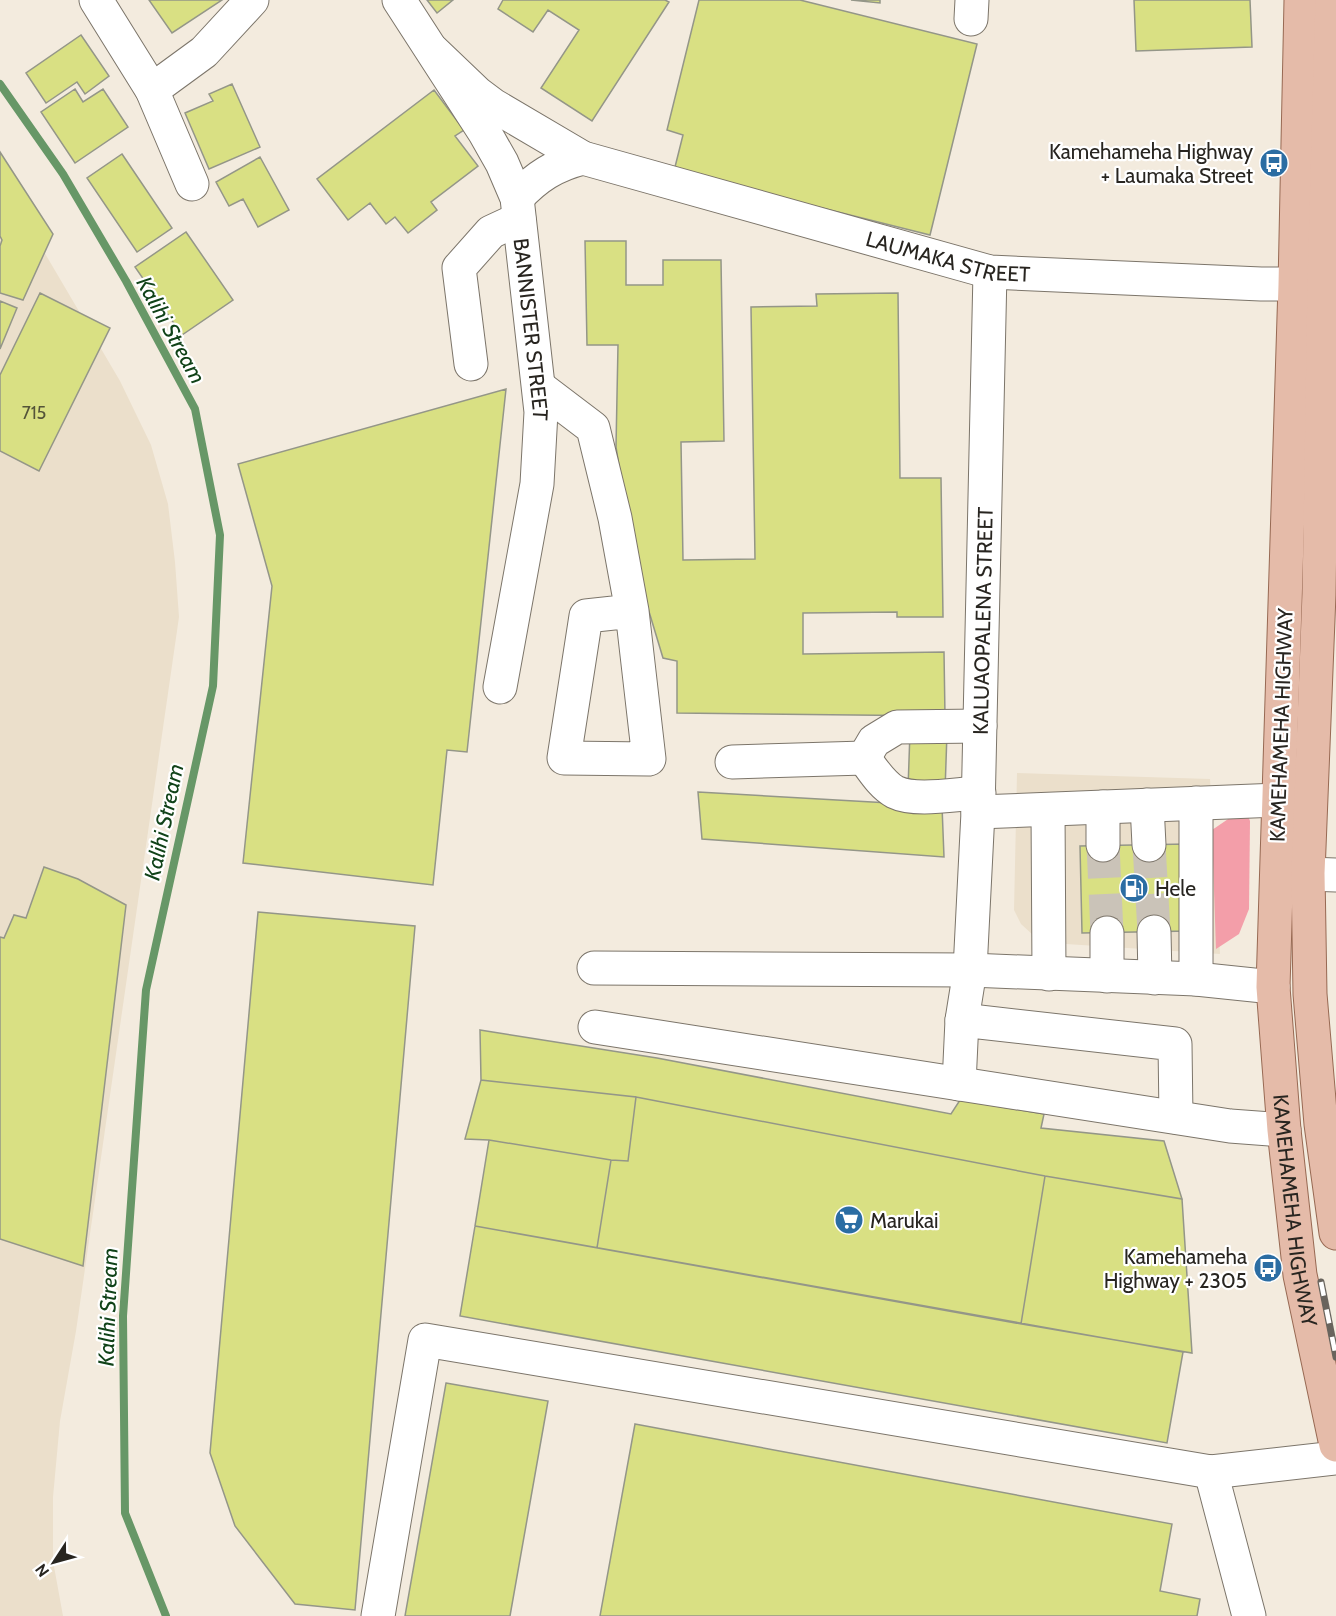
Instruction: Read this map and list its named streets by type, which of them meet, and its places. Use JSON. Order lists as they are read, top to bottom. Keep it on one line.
{"streets":{"main road":["KAMEHAMEHA HIGHWAY"],"street":["LAUMAKA STREET","BANNISTER STREET","KALUAOPALENA STREET"]},"crossings":[["LAUMAKA STREET","BANNISTER STREET"],["LAUMAKA STREET","KALUAOPALENA STREET"],["LAUMAKA STREET","KAMEHAMEHA HIGHWAY"]],"water":["Kalihi Stream"],"places":{"bus stop":["Kamehameha Highway + Laumaka Street","Kamehameha Highway + 2305"],"fuel station":["Hele"],"supermarket":["Marukai"]},"house_numbers":["715"],"north":"bottom left"}
